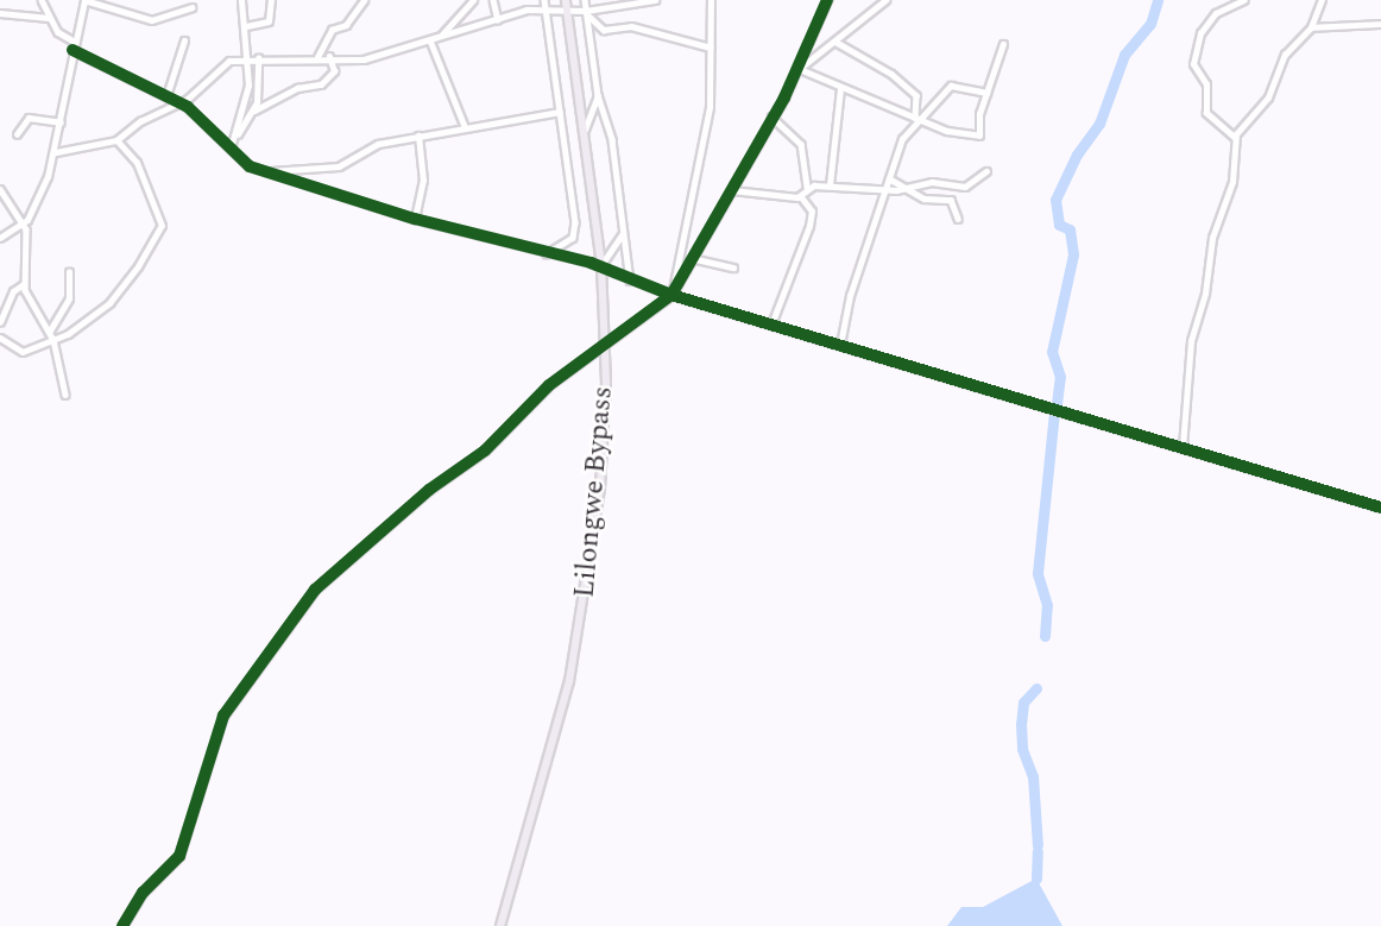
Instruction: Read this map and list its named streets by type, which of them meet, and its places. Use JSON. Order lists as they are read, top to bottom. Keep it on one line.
{"streets":{"main road":["Lilongwe Bypass"]}}
